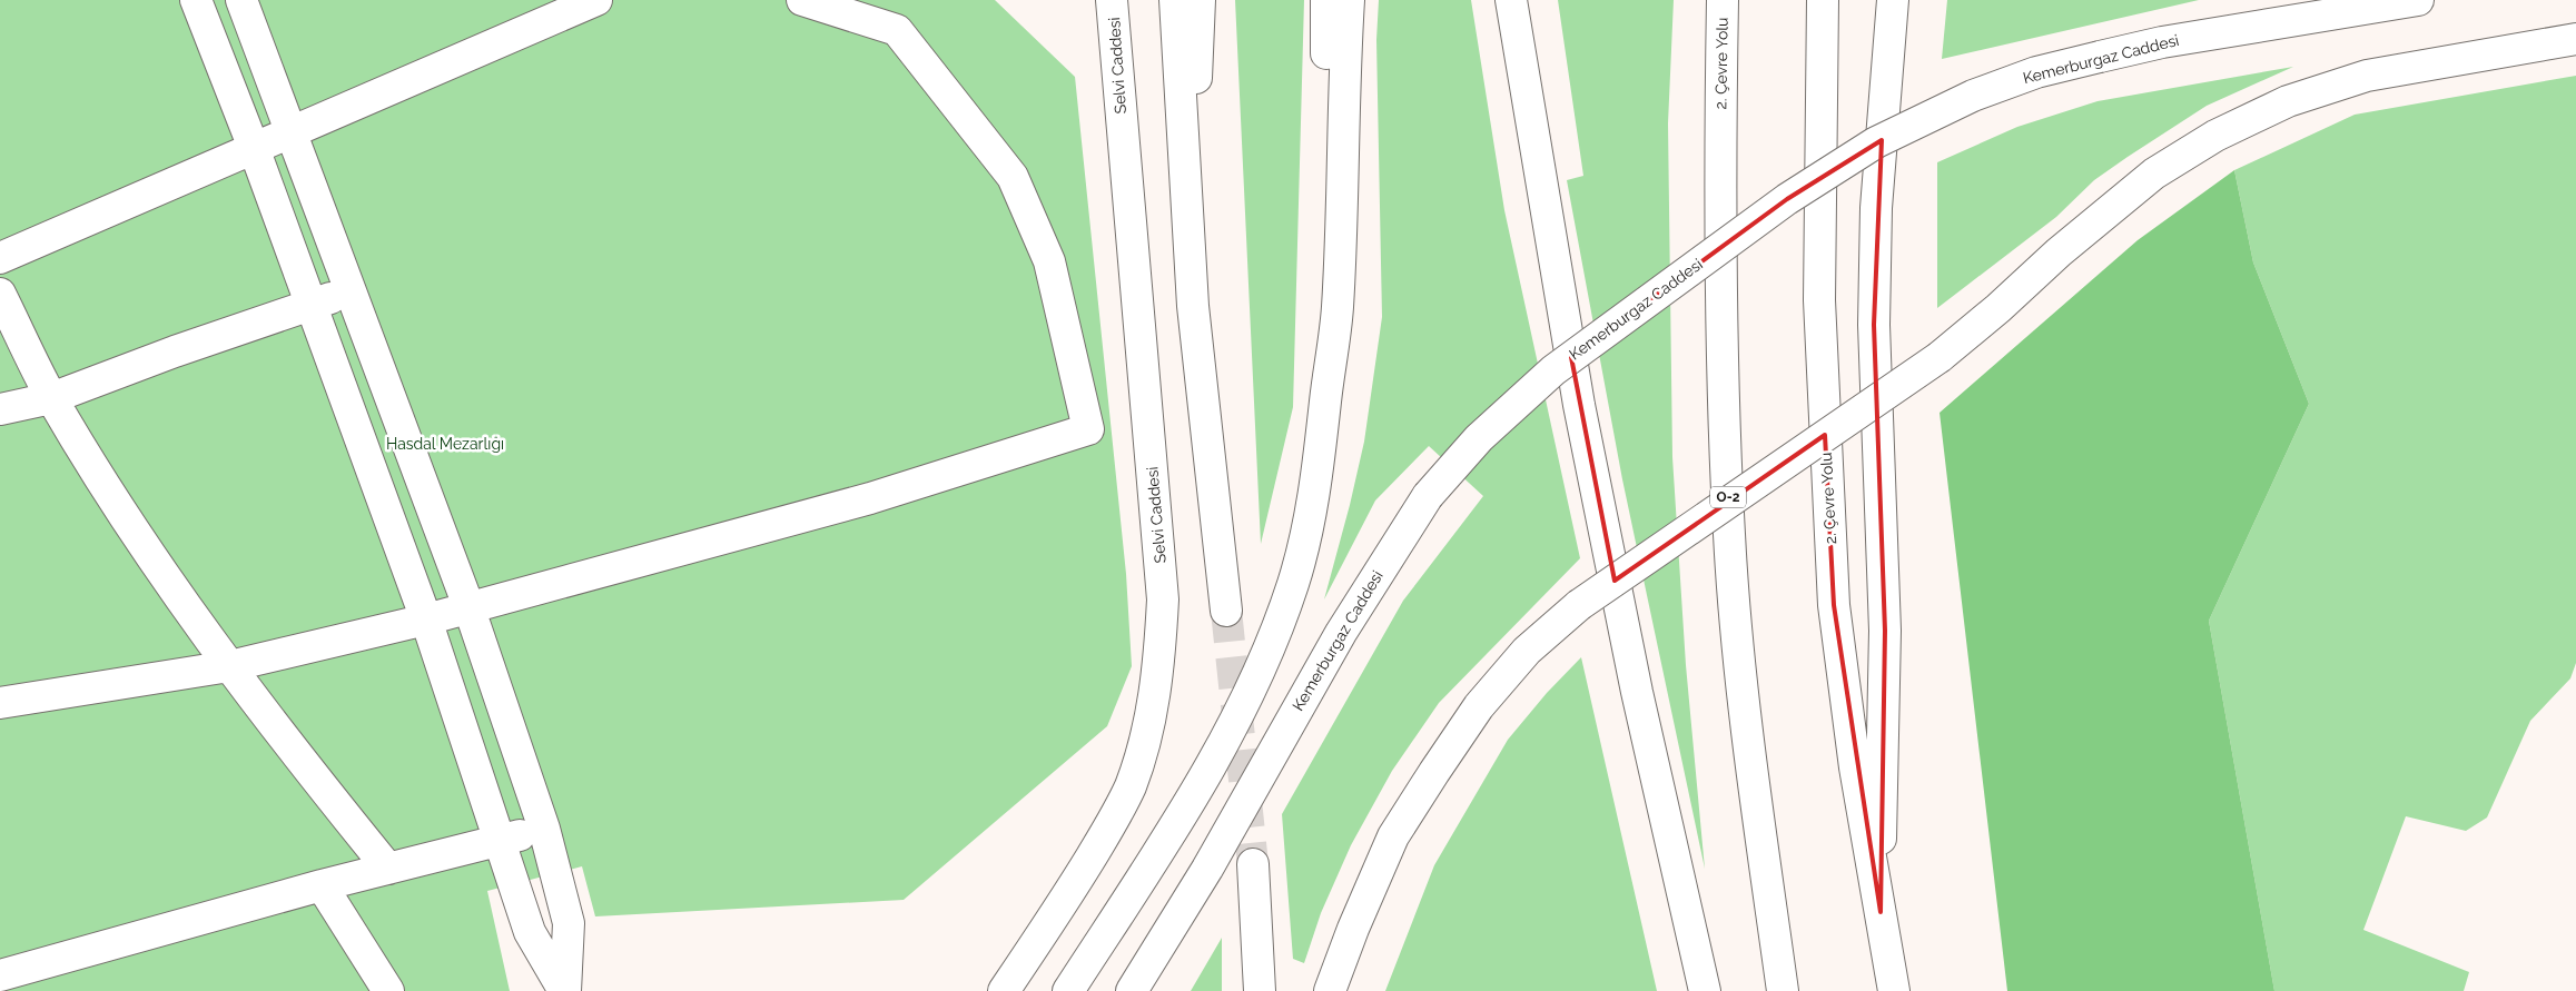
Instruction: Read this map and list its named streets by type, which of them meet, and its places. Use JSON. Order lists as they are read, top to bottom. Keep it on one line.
{"streets":{"main road":["Kemerburgaz Caddesi","2. Çevre Yolu","Selvi Caddesi","O-2"]},"parks":["Hasdal Mezarlığı"]}
